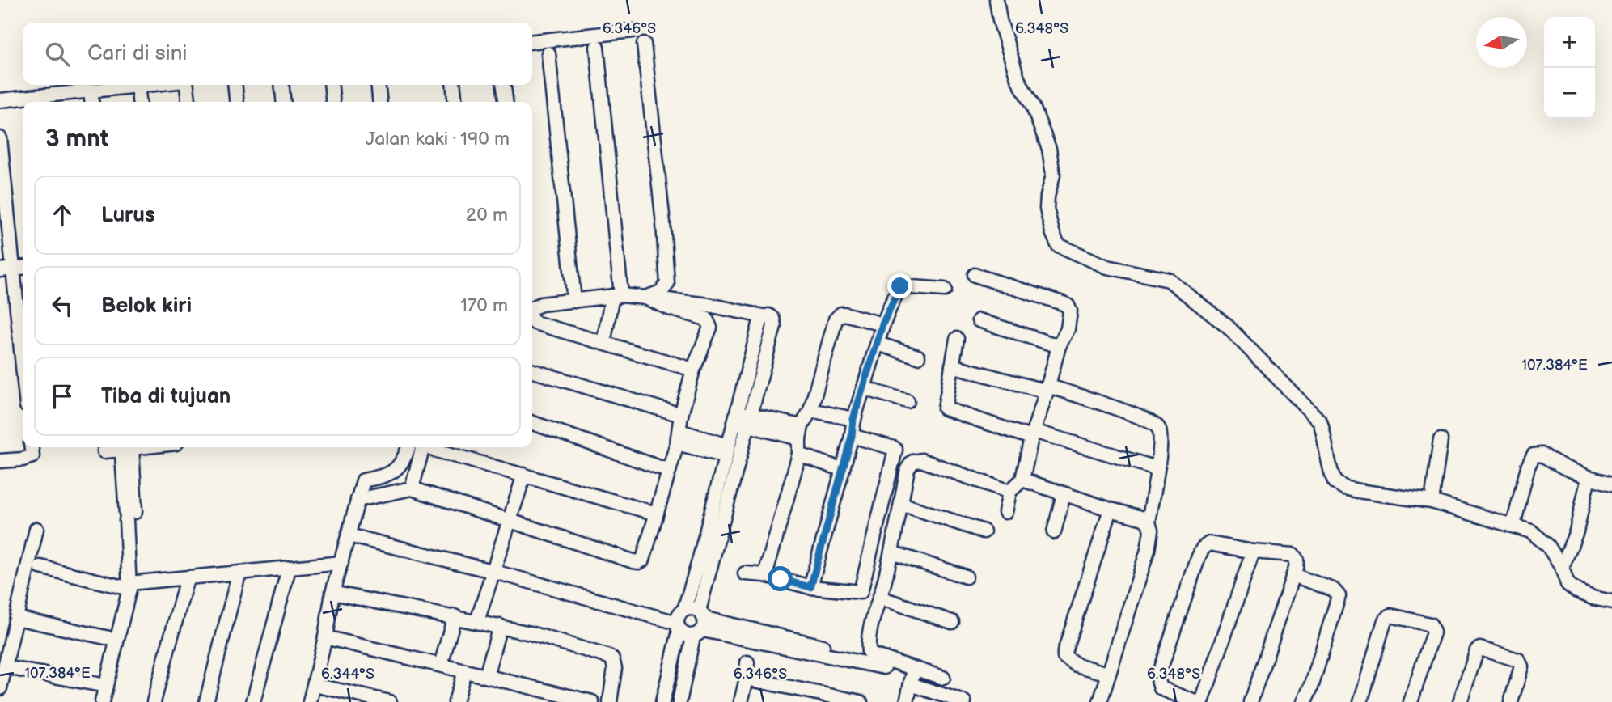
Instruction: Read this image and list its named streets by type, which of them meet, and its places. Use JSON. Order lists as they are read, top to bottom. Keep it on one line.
{"north":"left","page":{"map_buttons":["+","−"],"search":"Cari di sini","heading":["3 mnt","Jalan kaki · 190 m"],"list":[["Lurus","20 m"],["Belok kiri","170 m"],"Tiba di tujuan"]},"coordinates":["6.346°S","6.348°S","107.384°E","6.344°S"]}
